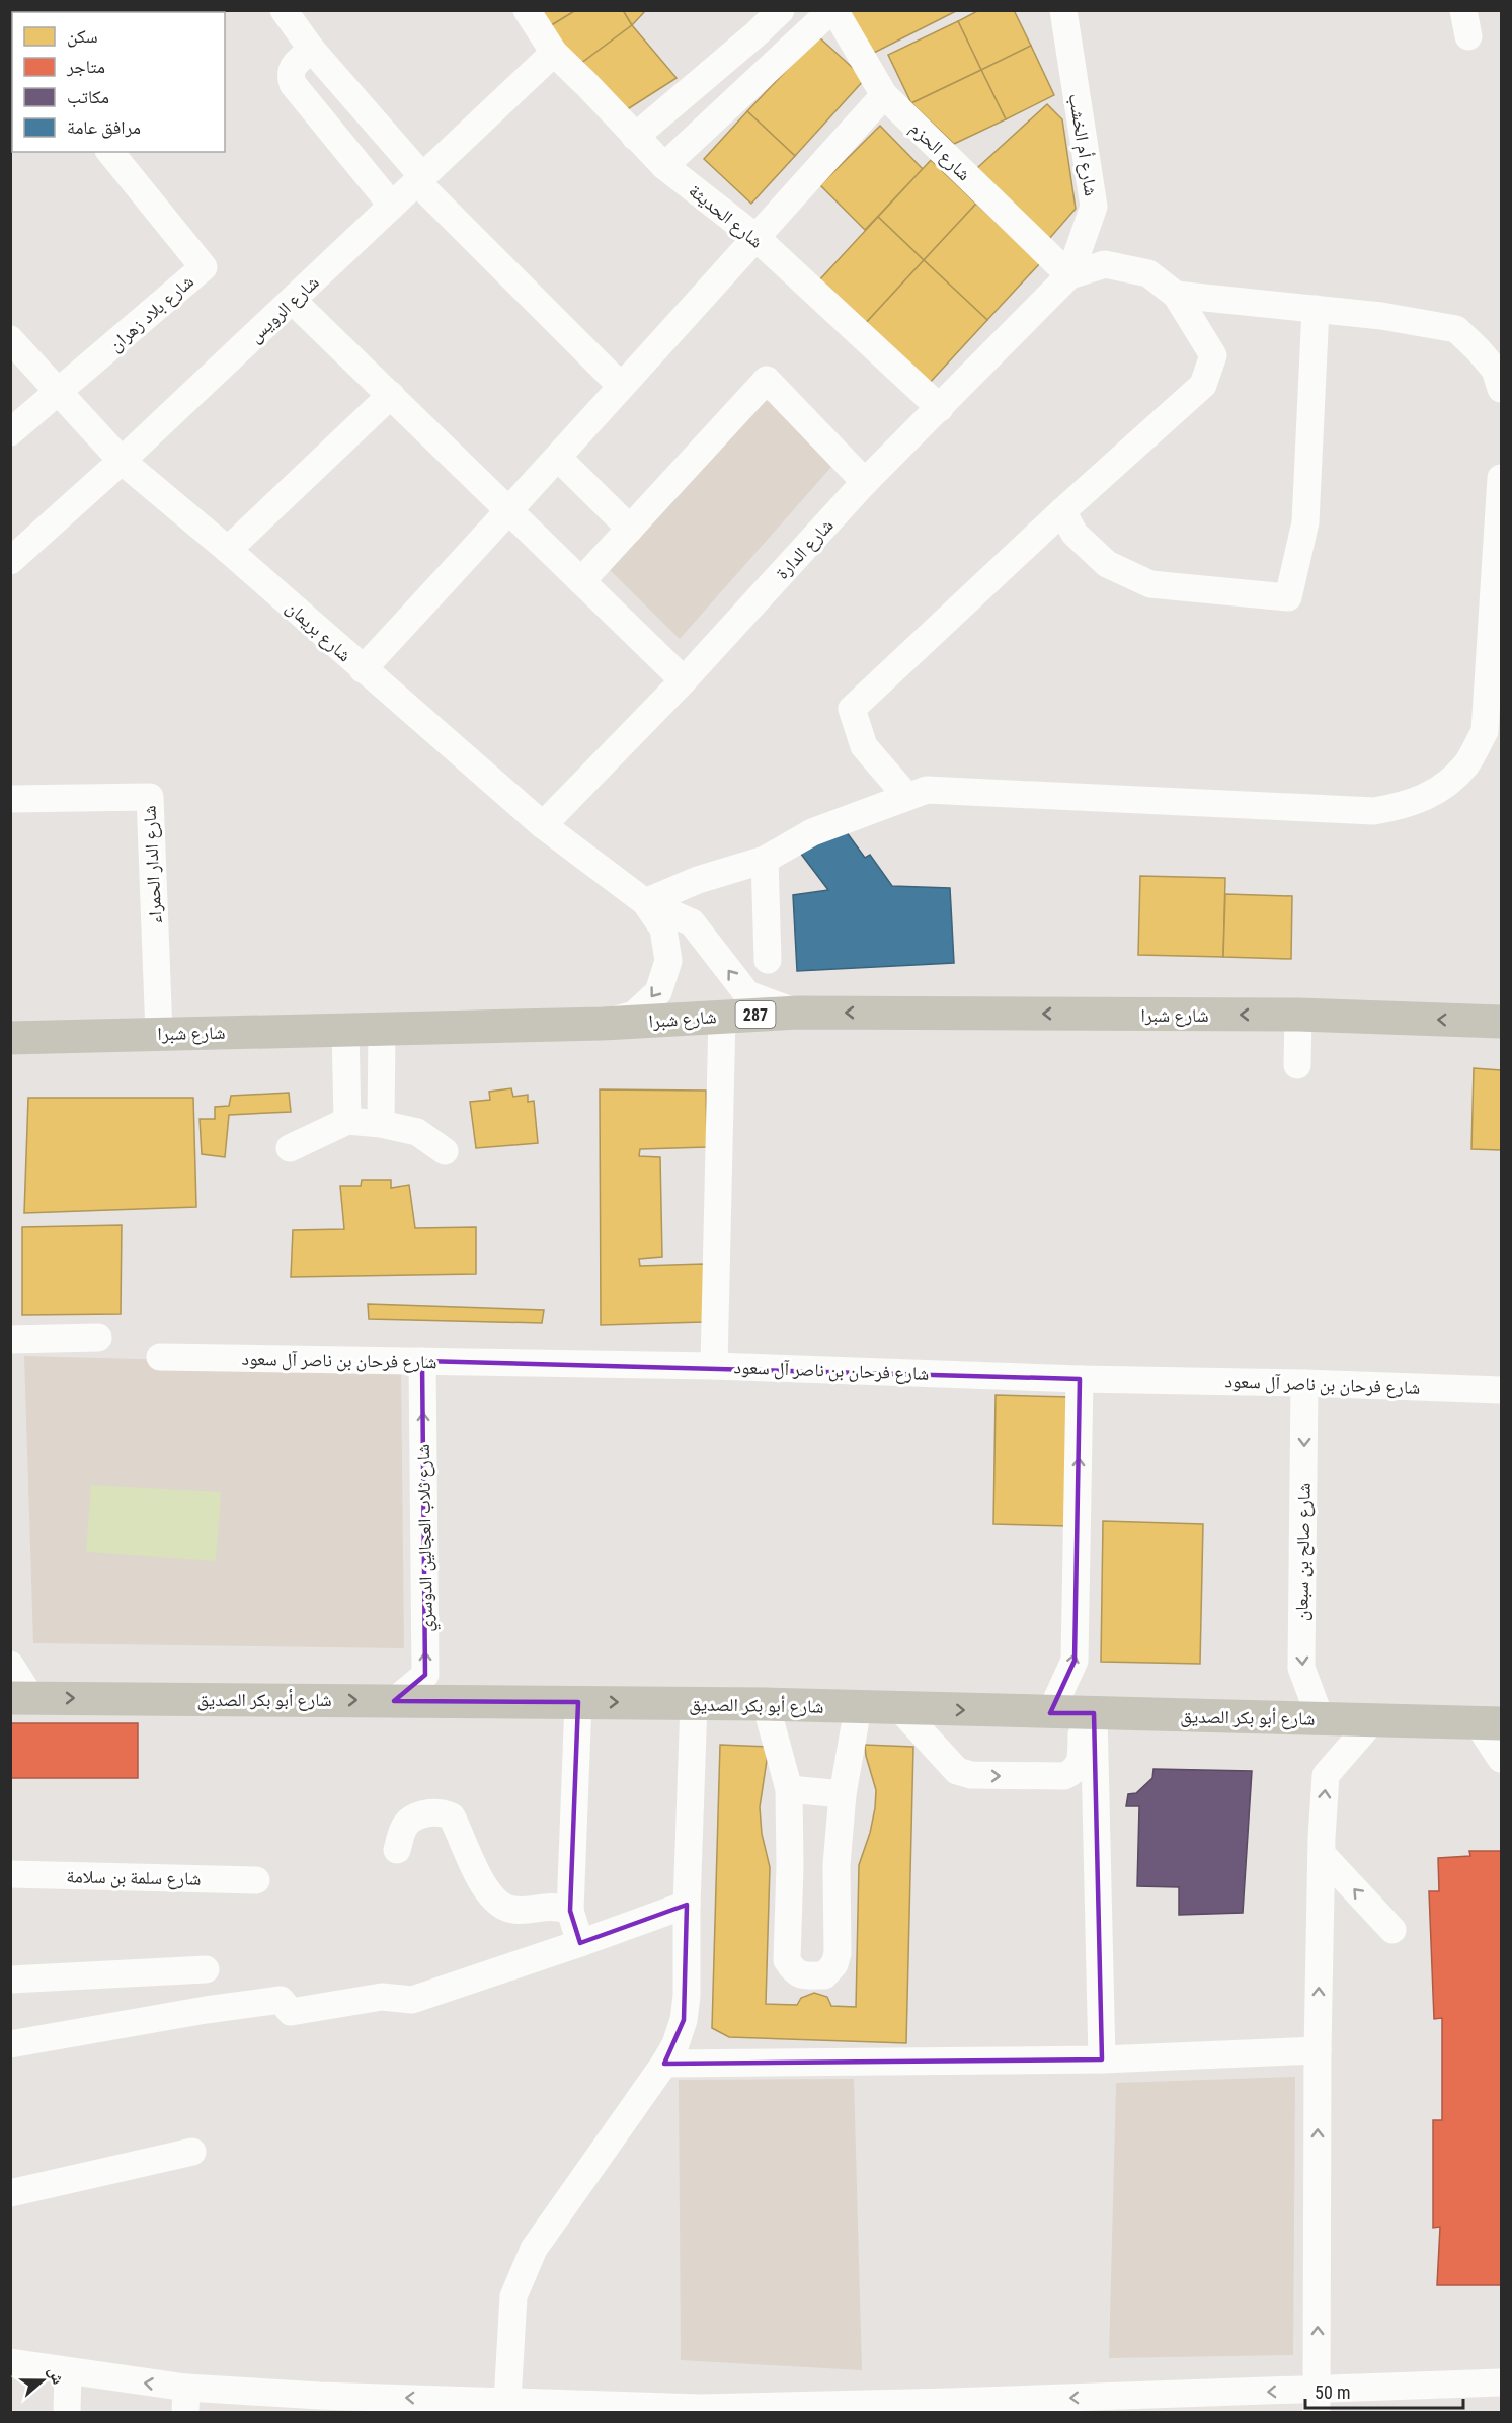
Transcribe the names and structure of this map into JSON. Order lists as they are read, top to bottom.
{
  "streets": {
    "main road": ["287", "شارع شبرا", "شارع أبو بكر الصديق"],
    "street": [
      "شارع أم الخشب",
      "شارع الحزم",
      "شارع الحديثة",
      "شارع الرويس",
      "شارع بلاد زهران",
      "شارع الدارة",
      "شارع بريمان",
      "شارع الدار الحمراء",
      "شارع فرحان بن ناصر آل سعود",
      "شارع ثلاب العجالين الدوسري",
      "شارع صالح بن سبعان",
      "شارع سلمة بن سلامة"
    ]
  },
  "crossings": [
    ["شارع أم الخشب", "شارع الحزم"],
    ["شارع أم الخشب", "شارع الدارة"],
    ["شارع الحزم", "شارع الدارة"],
    ["شارع الحديثة", "شارع الرويس"],
    ["شارع الحديثة", "شارع الدارة"],
    ["شارع الرويس", "شارع بريمان"],
    ["شارع بلاد زهران", "شارع بريمان"],
    ["شارع الدارة", "شارع بريمان"],
    ["شارع الدار الحمراء", "شارع شبرا"],
    ["شارع فرحان بن ناصر آل سعود", "شارع ثلاب العجالين الدوسري"],
    ["شارع فرحان بن ناصر آل سعود", "شارع صالح بن سبعان"],
    ["شارع ثلاب العجالين الدوسري", "شارع أبو بكر الصديق"],
    ["شارع صالح بن سبعان", "شارع أبو بكر الصديق"]
  ],
  "one_way": ["شارع شبرا", "شارع أبو بكر الصديق"],
  "legend": [
    "سكن",
    "متاجر",
    "مكاتب",
    "مرافق عامة"
  ],
  "scale_bar": "50 m",
  "north": "right"
}
